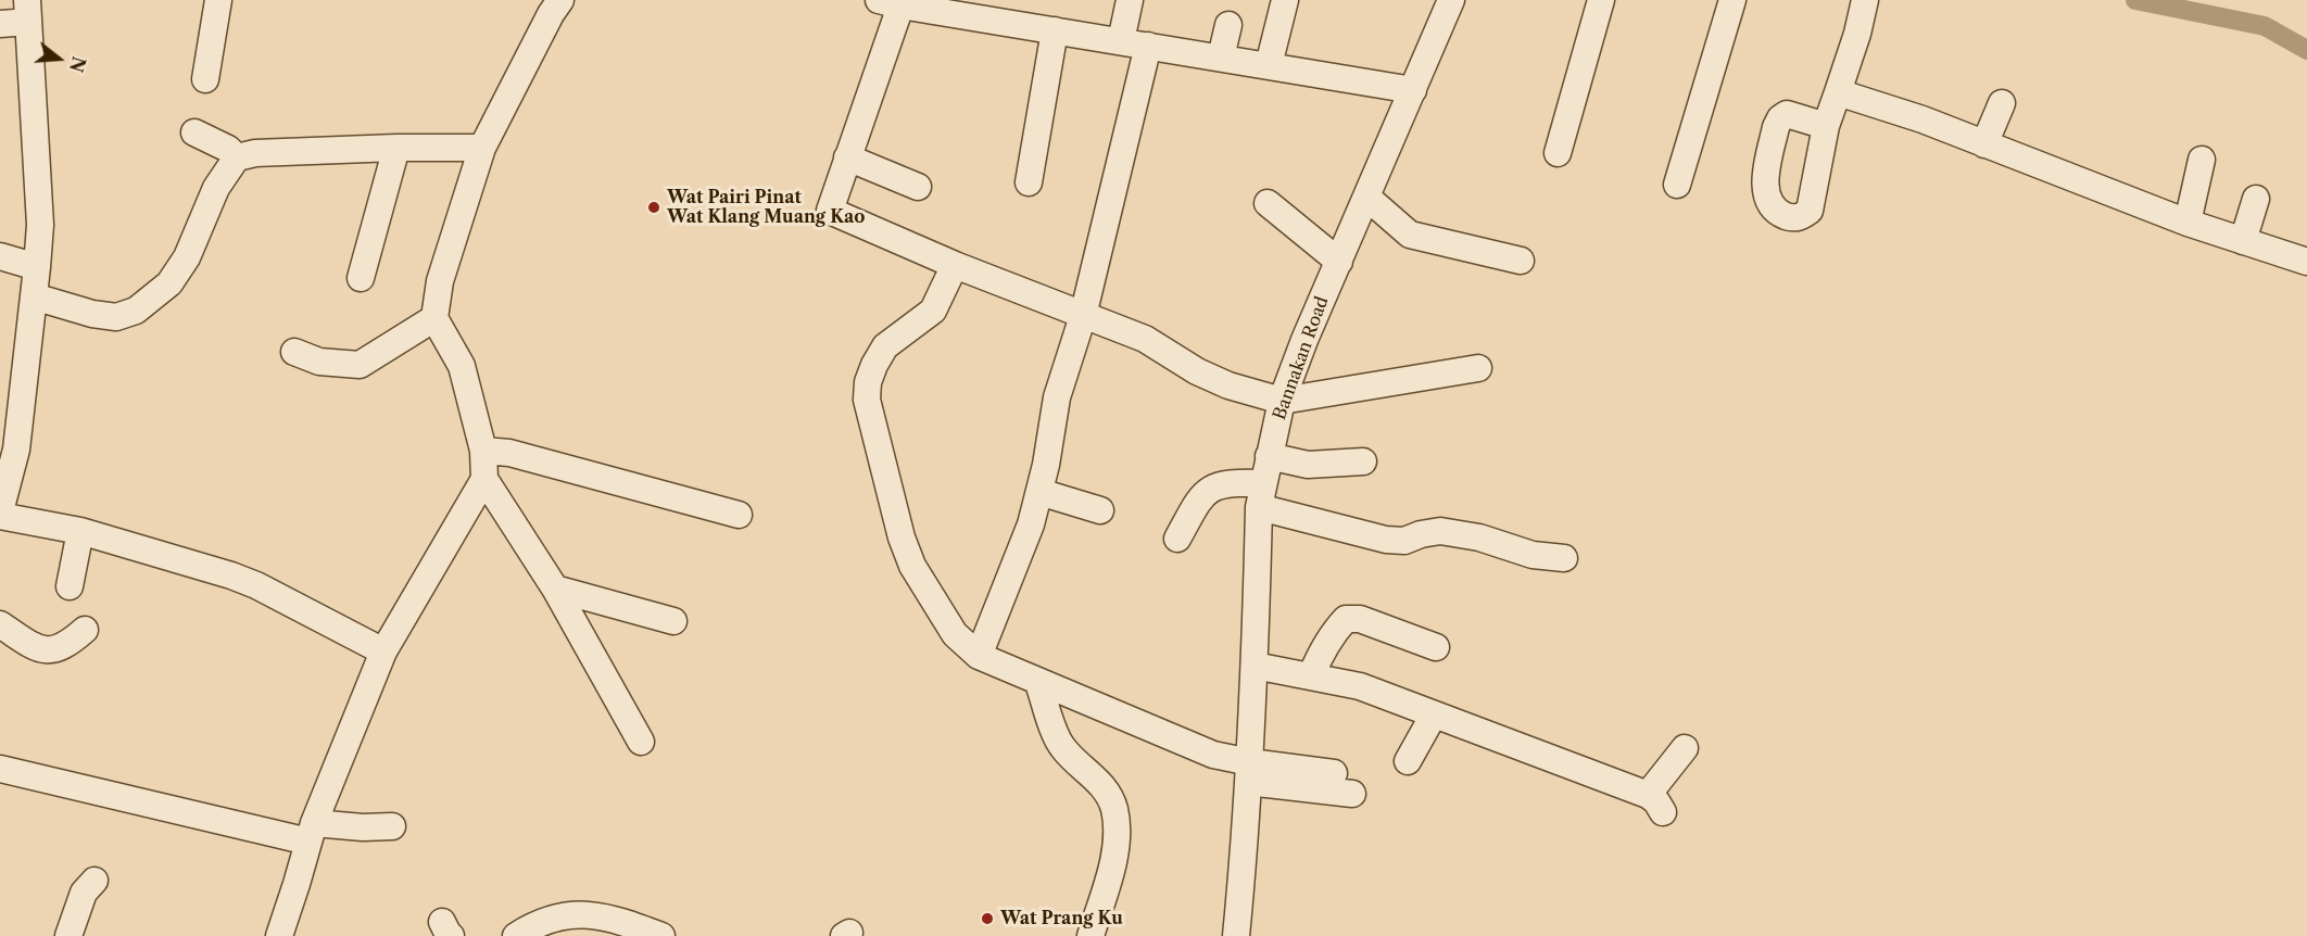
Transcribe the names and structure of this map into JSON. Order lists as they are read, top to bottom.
{
  "streets": {
    "street": ["Bannakan Road"]
  },
  "places": ["Wat Pairi Pinat Wat Klang Muang Kao", "Wat Prang Ku"],
  "north": "right"
}
